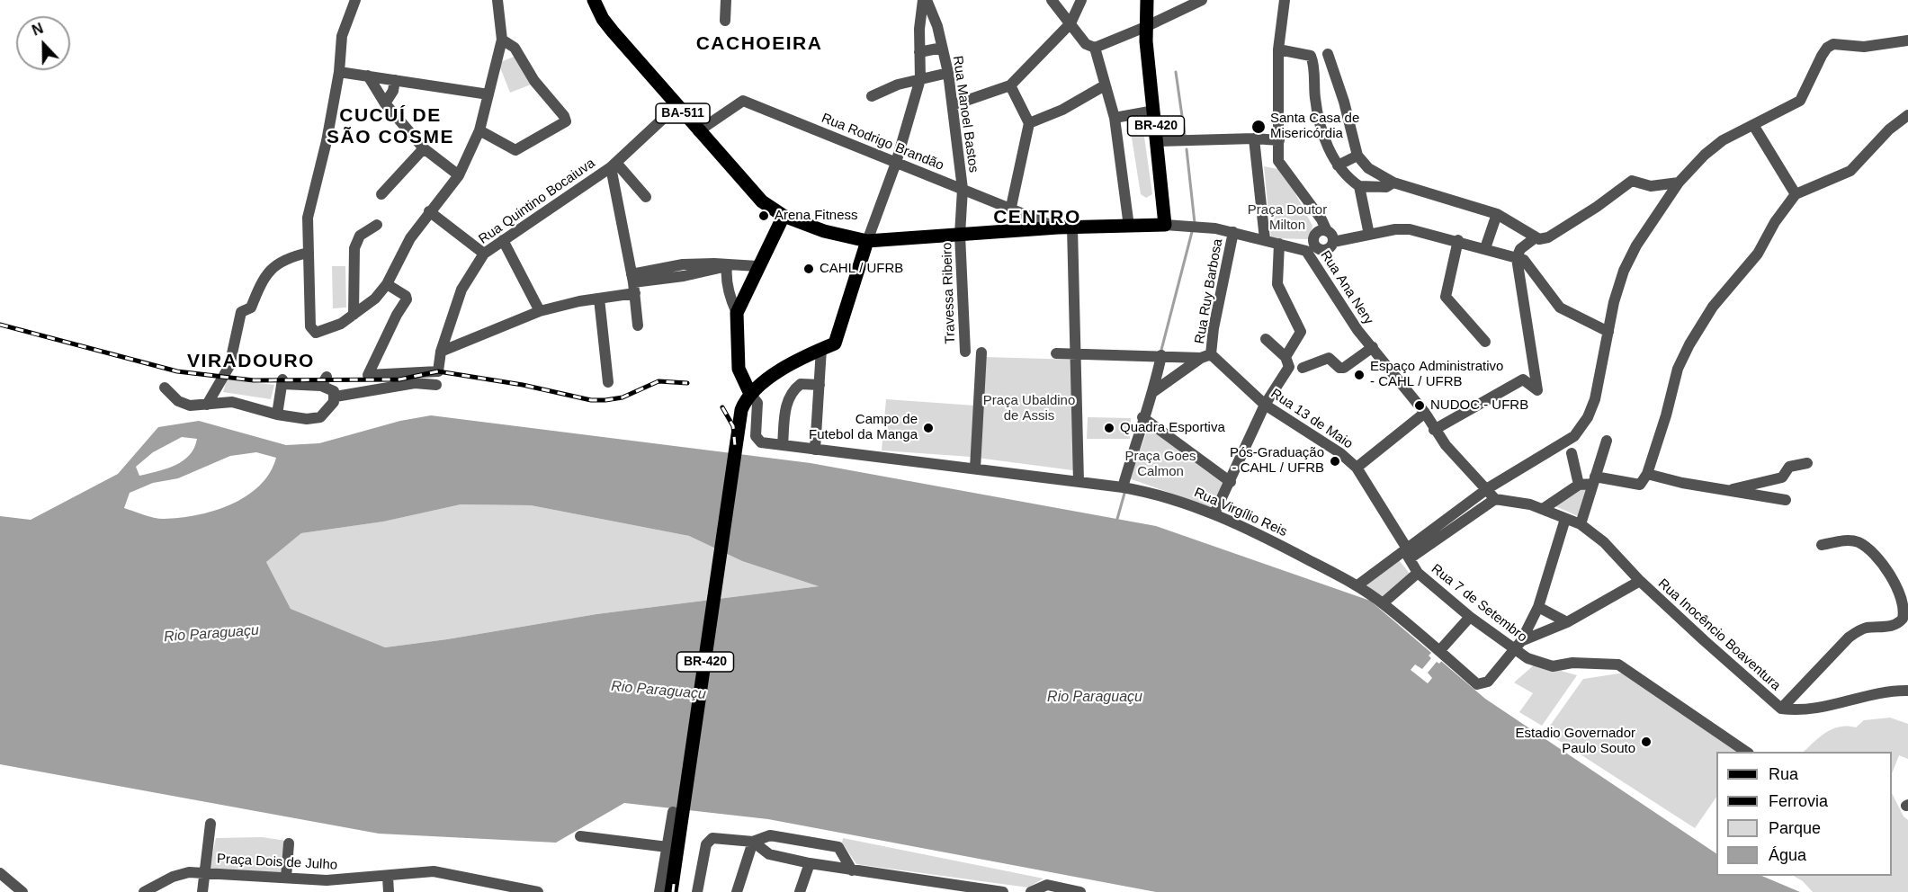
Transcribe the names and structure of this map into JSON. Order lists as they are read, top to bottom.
{
  "streets": {
    "main road": ["BA-511", "BR-420"],
    "street": [
      "Rua Manoel Bastos",
      "Rua Rodrigo Brandão",
      "Rua Quintino Bocaiuva",
      "Rua Ana Nery",
      "Rua Ruy Barbosa",
      "Travessa Ribeiro",
      "Rua 13 de Maio",
      "Rua Virgílio Reis",
      "Rua 7 de Setembro",
      "Rua Inocêncio Boaventura",
      "Praça Dois de Julho"
    ]
  },
  "crossings": [
    ["BA-511", "Rua Rodrigo Brandão"],
    ["BA-511", "Rua Quintino Bocaiuva"],
    ["Rua Manoel Bastos", "Rua Rodrigo Brandão"],
    ["Rua Manoel Bastos", "Travessa Ribeiro"],
    ["BR-420", "Rua Virgílio Reis"],
    ["Rua Ruy Barbosa", "Rua 13 de Maio"],
    ["Rua 13 de Maio", "Rua 7 de Setembro"],
    ["Rua Virgílio Reis", "Rua 7 de Setembro"]
  ],
  "districts": [
    "CACHOEIRA",
    "CUCUÍ DE SÃO COSME",
    "CENTRO",
    "VIRADOURO"
  ],
  "water": ["Rio Paraguaçu"],
  "parks": ["Praça Doutor Milton", "Praça Ubaldino de Assis", "Praça Goes Calmon"],
  "places": [
    "Santa Casa de Misericórdia",
    "Arena Fitness",
    "CAHL / UFRB",
    "Espaço Administrativo - CAHL / UFRB",
    "NUDOC - UFRB",
    "Campo de Futebol da Manga",
    "Quadra Esportiva",
    "Pós-Graduação - CAHL / UFRB",
    "Estadio Governador Paulo Souto"
  ],
  "legend": [
    "Rua",
    "Ferrovia",
    "Parque",
    "Água"
  ],
  "north": "top"
}
